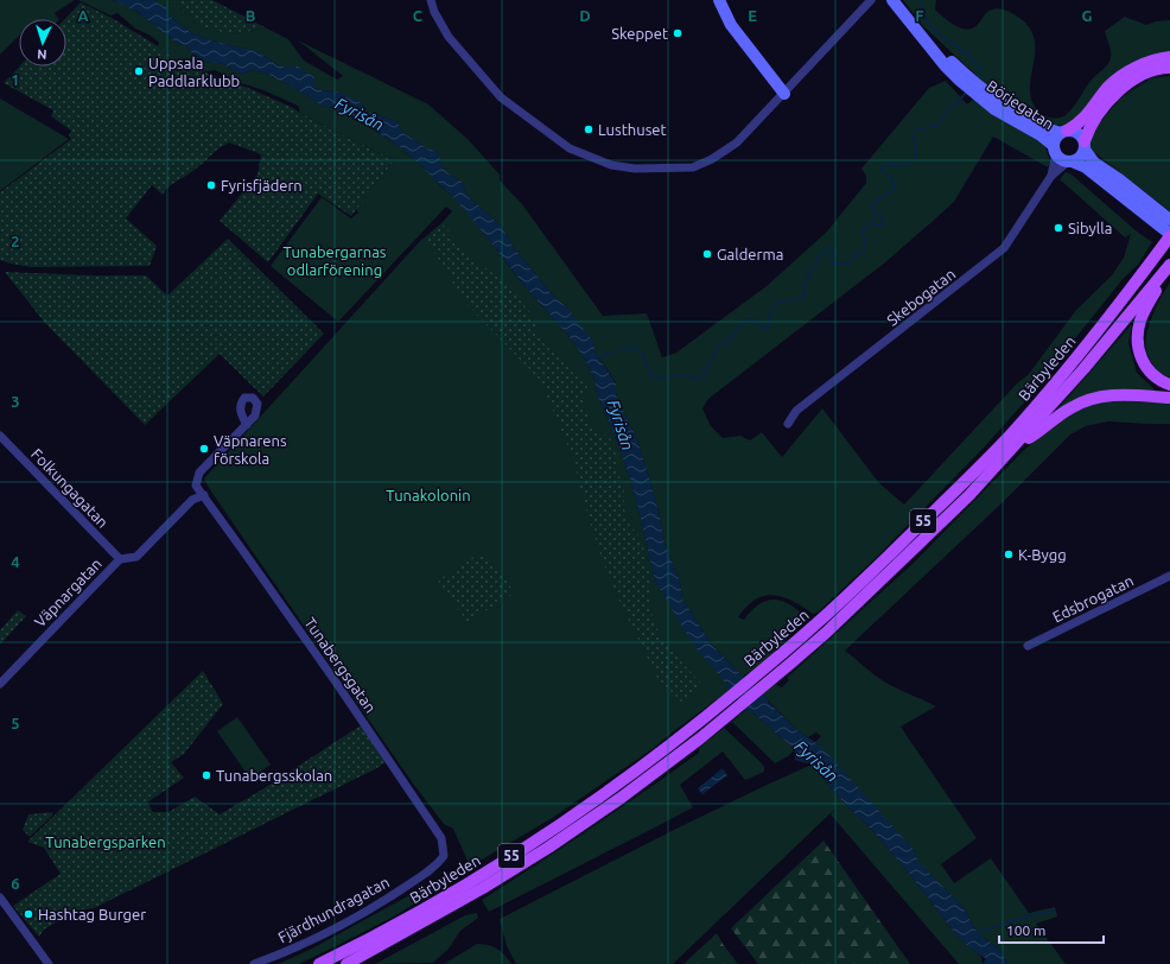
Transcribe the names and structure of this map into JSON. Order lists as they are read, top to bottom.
{
  "streets": {
    "main road": ["Bärbyleden", "55"],
    "street": [
      "Börjegatan",
      "Skebogatan",
      "Folkungagatan",
      "Väpnargatan",
      "Edsbrogatan",
      "Tunabergsgatan",
      "Fjärdhundragatan"
    ]
  },
  "crossings": [
    ["Börjegatan", "Skebogatan"],
    ["Folkungagatan", "Väpnargatan"],
    ["Väpnargatan", "Tunabergsgatan"],
    ["Tunabergsgatan", "Fjärdhundragatan"]
  ],
  "water": ["Fyrisån"],
  "parks": ["Tunabergarnas odlarförening", "Tunakolonin", "Tunabergsparken"],
  "places": [
    "Skeppet",
    "Uppsala Paddlarklubb",
    "Lusthuset",
    "Fyrisfjädern",
    "Sibylla",
    "Galderma",
    "Väpnarens förskola",
    "K-Bygg",
    "Tunabergsskolan",
    "Hashtag Burger"
  ],
  "scale_bar": "100 m",
  "north": "bottom",
  "grid": {
    "columns": [
      "A",
      "B",
      "C",
      "D",
      "E",
      "F",
      "G"
    ],
    "rows": [
      "1",
      "2",
      "3",
      "4",
      "5",
      "6"
    ]
  }
}
